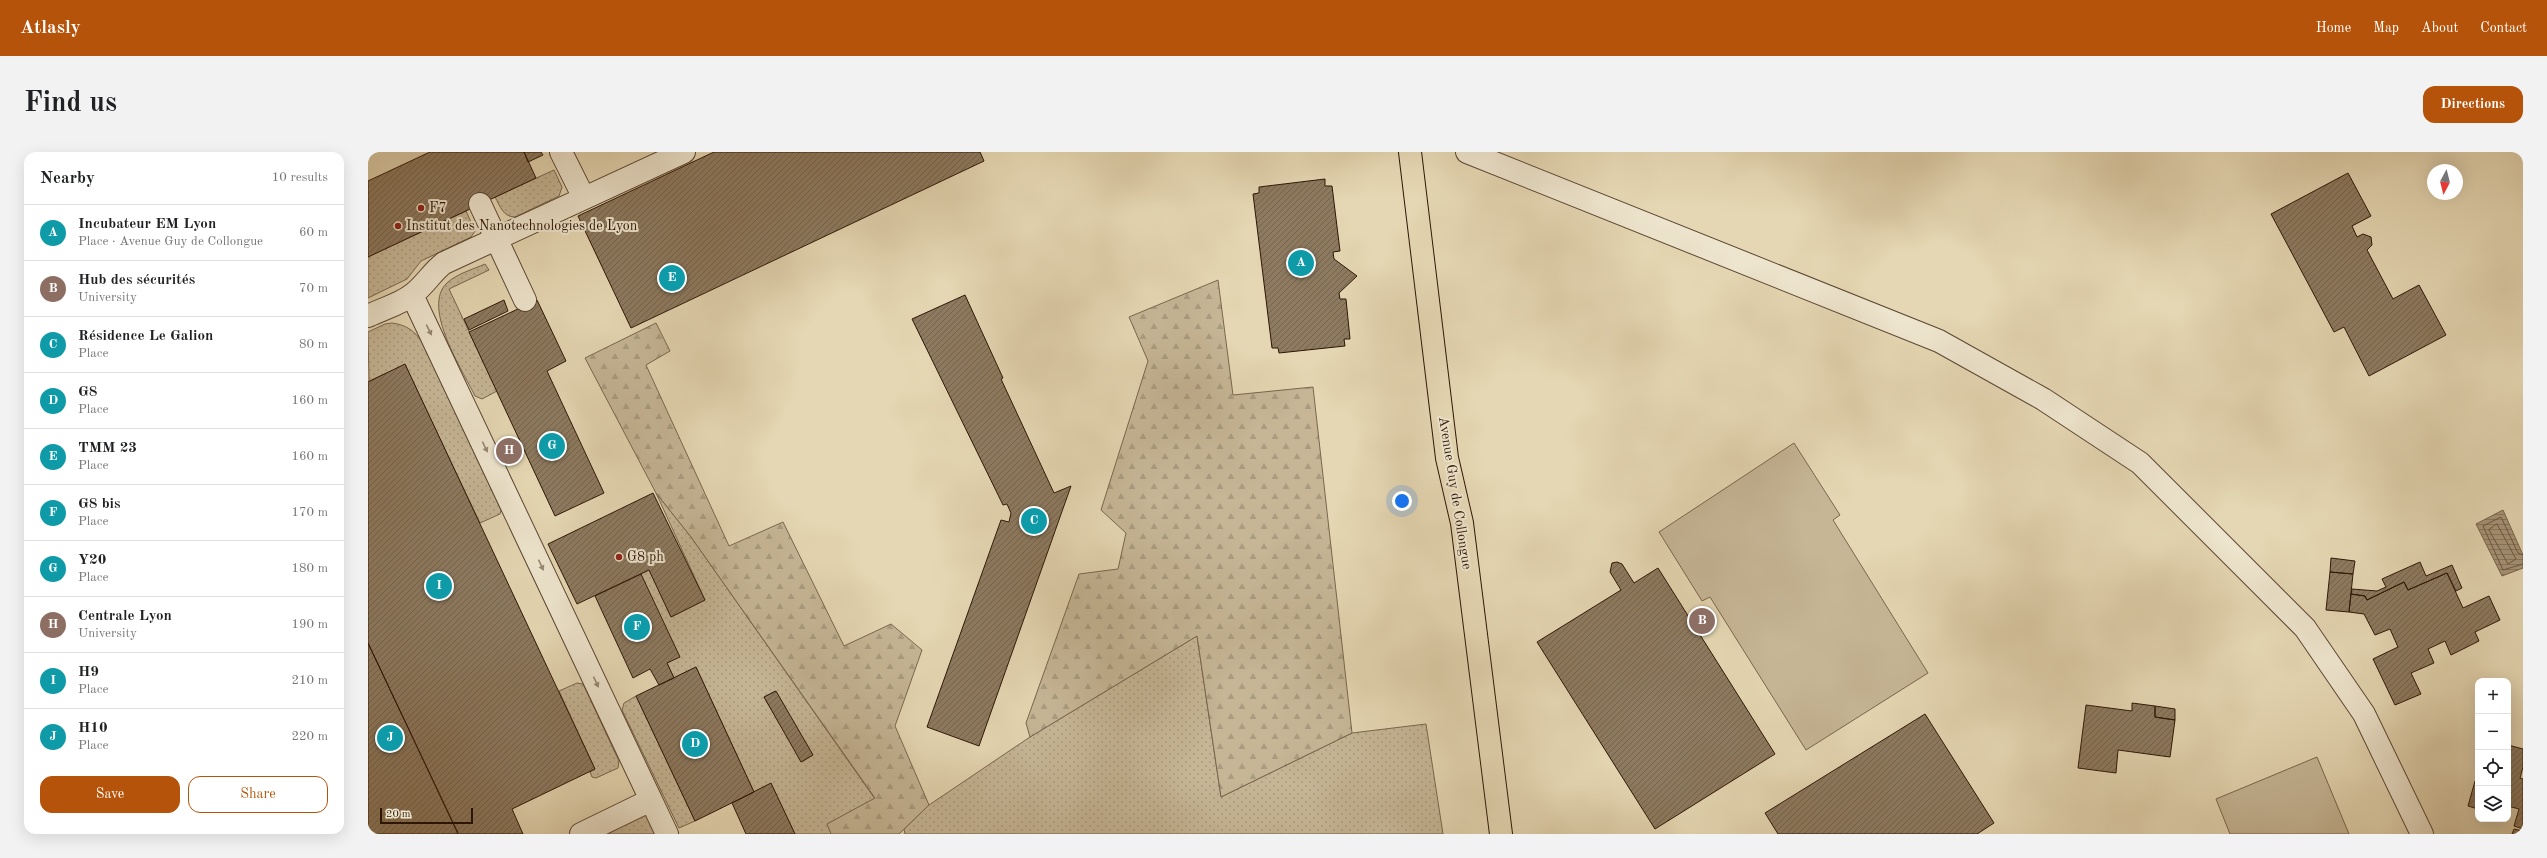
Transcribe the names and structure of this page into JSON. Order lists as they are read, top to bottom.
{
  "streets": {
    "main road": ["Avenue Guy de Collongue"]
  },
  "places": ["F7", "Institut des Nanotechnologies de Lyon", "G8 ph"],
  "scale_bar": "20 m",
  "north": "bottom",
  "page": {
    "header": "Atlasly",
    "nav": [
      "Home",
      "Map",
      "About",
      "Contact"
    ],
    "buttons": [
      "Directions",
      ["Save", "Share"]
    ],
    "title": "Find us",
    "heading": ["Nearby", "10 results"],
    "list": [
      {
        "mark": "A",
        "name": "Incubateur EM Lyon",
        "note": "Place · Avenue Guy de Collongue",
        "value": "60 m"
      },
      {
        "mark": "B",
        "name": "Hub des sécurités",
        "note": "University",
        "value": "70 m"
      },
      {
        "mark": "C",
        "name": "Résidence Le Galion",
        "note": "Place",
        "value": "80 m"
      },
      {
        "mark": "D",
        "name": "G8",
        "note": "Place",
        "value": "160 m"
      },
      {
        "mark": "E",
        "name": "TMM 23",
        "note": "Place",
        "value": "160 m"
      },
      {
        "mark": "F",
        "name": "G8 bis",
        "note": "Place",
        "value": "170 m"
      },
      {
        "mark": "G",
        "name": "Y20",
        "note": "Place",
        "value": "180 m"
      },
      {
        "mark": "H",
        "name": "Centrale Lyon",
        "note": "University",
        "value": "190 m"
      },
      {
        "mark": "I",
        "name": "H9",
        "note": "Place",
        "value": "210 m"
      },
      {
        "mark": "J",
        "name": "H10",
        "note": "Place",
        "value": "220 m"
      }
    ],
    "pins": [
      "A",
      "E",
      "G",
      "H",
      "C",
      "I",
      "B",
      "F",
      "J",
      "D"
    ],
    "map_buttons": ["+", "−"],
    "scale": "20 m"
  }
}
